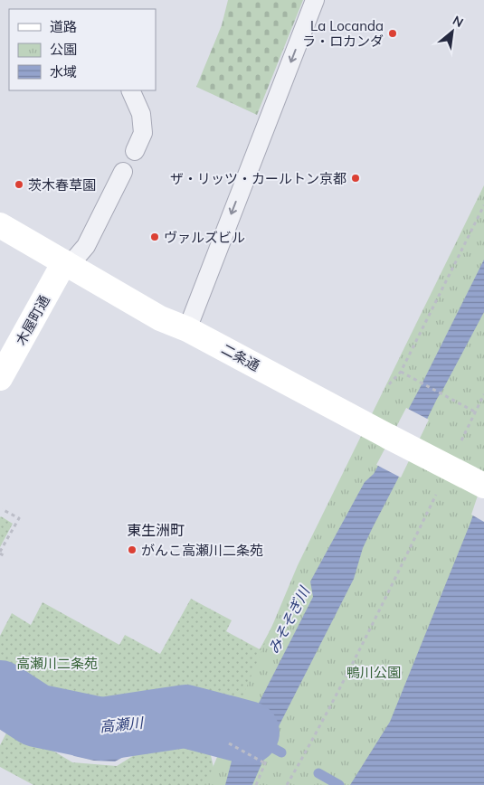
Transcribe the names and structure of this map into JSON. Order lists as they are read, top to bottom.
{
  "streets": {
    "street": ["木屋町通", "二条通"]
  },
  "crossings": [
    ["木屋町通", "二条通"]
  ],
  "districts": ["東生洲町"],
  "water": ["みそそぎ川", "高瀬川"],
  "parks": ["高瀬川二条苑", "鴨川公園"],
  "places": [
    "La Locanda ラ・ロカンダ",
    "ザ・リッツ・カールトン京都",
    "茨木春草園",
    "ヴァルズビル",
    "がんこ高瀬川二条苑"
  ],
  "legend": ["道路", "公園", "水域"],
  "north": "top right"
}
